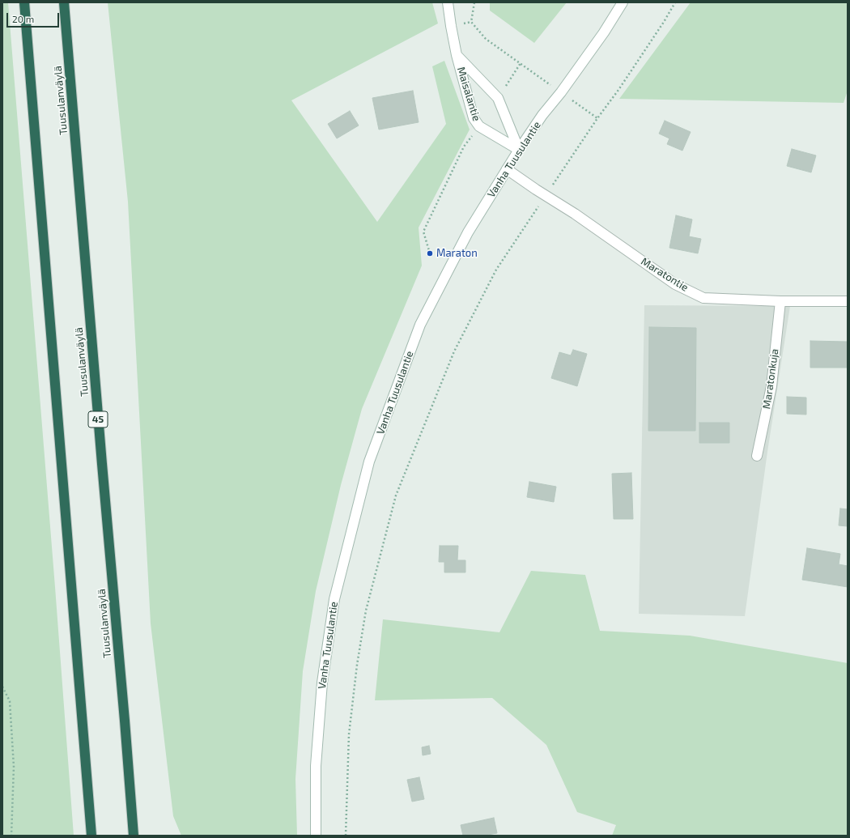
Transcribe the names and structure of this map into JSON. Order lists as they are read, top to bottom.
{
  "streets": {
    "highway": ["Tuusulanväylä", "45"],
    "main road": [
      "Maisalantie",
      "Vanha Tuusulantie",
      "Maratontie",
      "Maratonkuja"
    ]
  },
  "crossings": [
    ["Maisalantie", "Vanha Tuusulantie"],
    ["Vanha Tuusulantie", "Maratontie"],
    ["Maratontie", "Maratonkuja"]
  ],
  "places": ["Maraton"],
  "scale_bar": "20 m"
}
